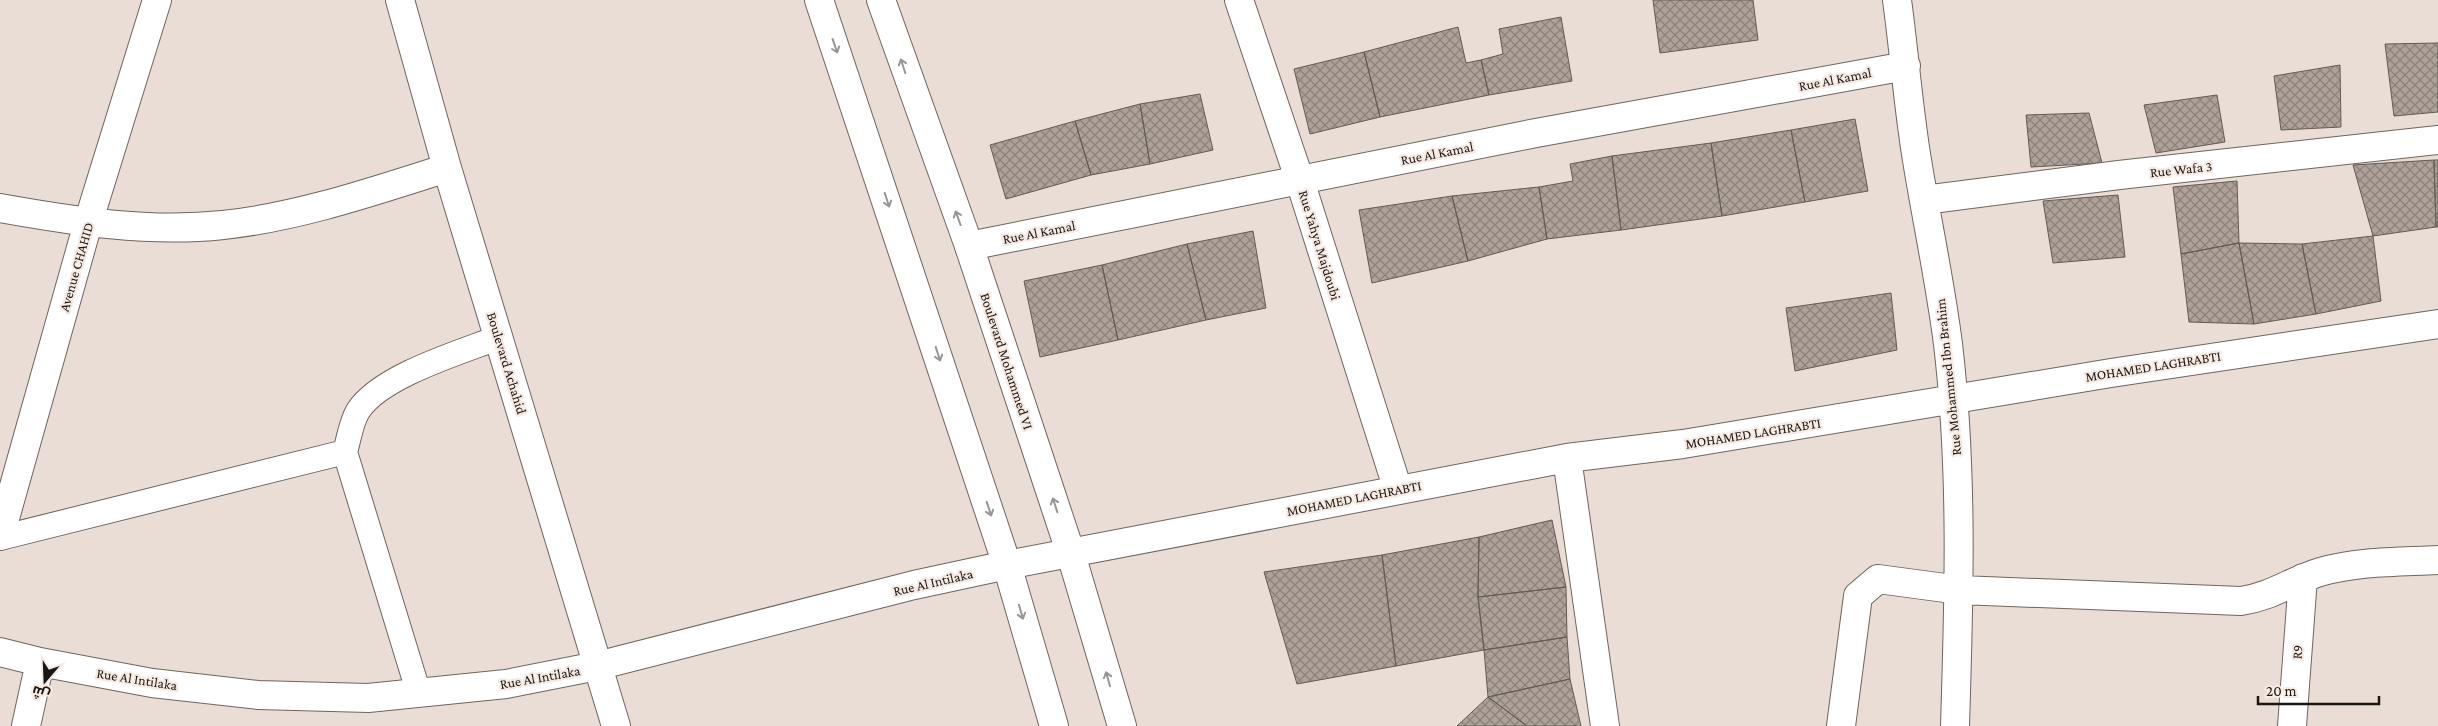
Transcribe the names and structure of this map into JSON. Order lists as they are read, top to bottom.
{
  "streets": {
    "street": [
      "Rue Al Kamal",
      "Rue Wafa 3",
      "Rue Yahya Majdoubi",
      "Avenue CHAHID",
      "Boulevard Mohammed VI",
      "Boulevard Achahid",
      "MOHAMED LAGHRABTI",
      "Rue Mohammed Ibn Brahim",
      "Rue Al Intilaka",
      "R9"
    ]
  },
  "crossings": [
    ["Rue Al Kamal", "Rue Yahya Majdoubi"],
    ["Rue Al Kamal", "Boulevard Mohammed VI"],
    ["Rue Al Kamal", "Rue Mohammed Ibn Brahim"],
    ["Rue Wafa 3", "Rue Mohammed Ibn Brahim"],
    ["Rue Yahya Majdoubi", "MOHAMED LAGHRABTI"],
    ["Boulevard Mohammed VI", "MOHAMED LAGHRABTI"],
    ["Boulevard Mohammed VI", "Rue Al Intilaka"],
    ["Boulevard Achahid", "Rue Al Intilaka"],
    ["MOHAMED LAGHRABTI", "Rue Mohammed Ibn Brahim"],
    ["MOHAMED LAGHRABTI", "Rue Al Intilaka"]
  ],
  "scale_bar": "20 m",
  "north": "bottom"
}
